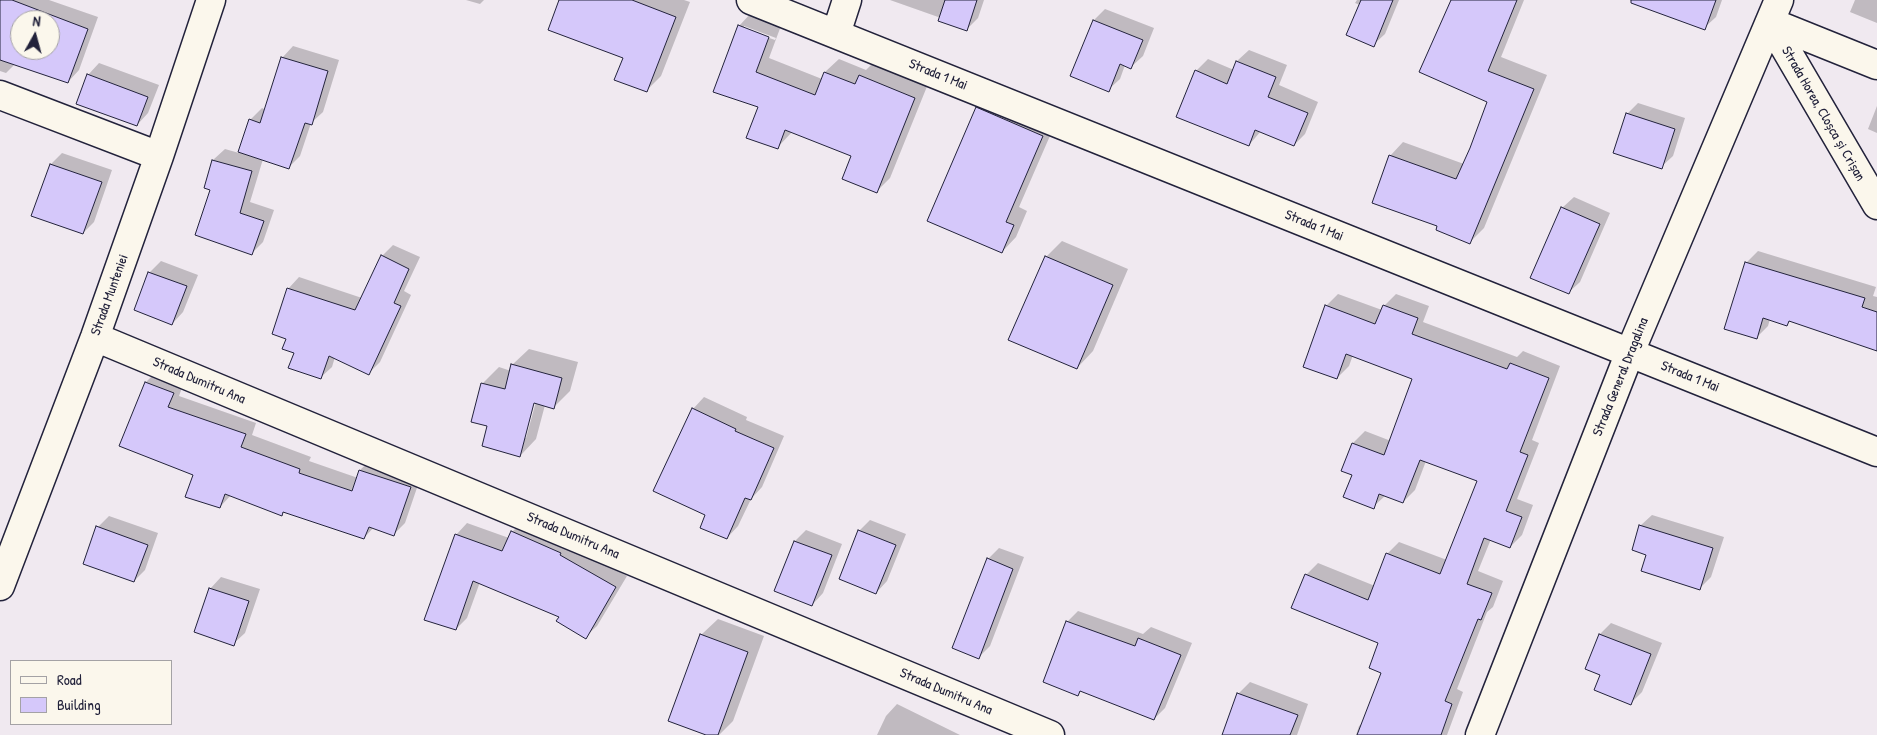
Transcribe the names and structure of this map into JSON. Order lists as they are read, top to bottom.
{
  "streets": {
    "street": [
      "Strada 1 Mai",
      "Strada Horea, Cloșca și Crișan",
      "Strada Munteniei",
      "Strada General Dragalina",
      "Strada Dumitru Ana"
    ]
  },
  "crossings": [
    ["Strada 1 Mai", "Strada General Dragalina"],
    ["Strada Horea, Cloșca și Crișan", "Strada General Dragalina"],
    ["Strada Munteniei", "Strada Dumitru Ana"]
  ],
  "legend": ["Road", "Building"],
  "north": "top"
}
